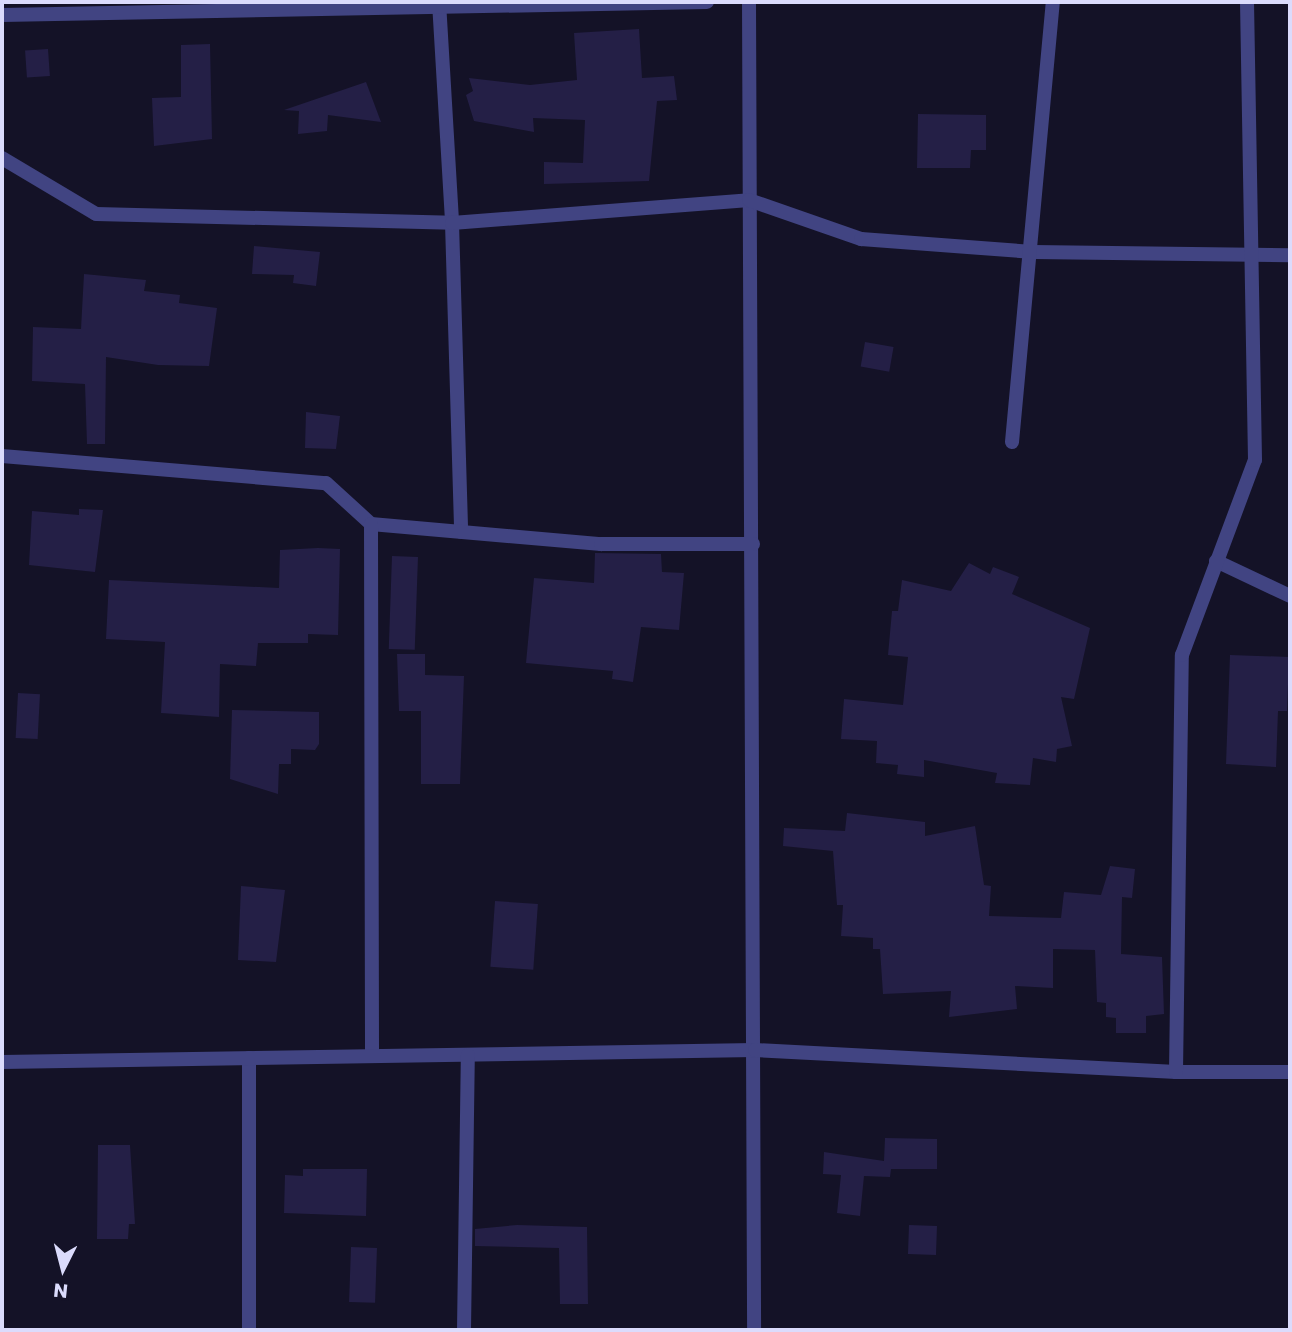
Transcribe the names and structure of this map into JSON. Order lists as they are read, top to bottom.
{
  "north": "bottom"
}
